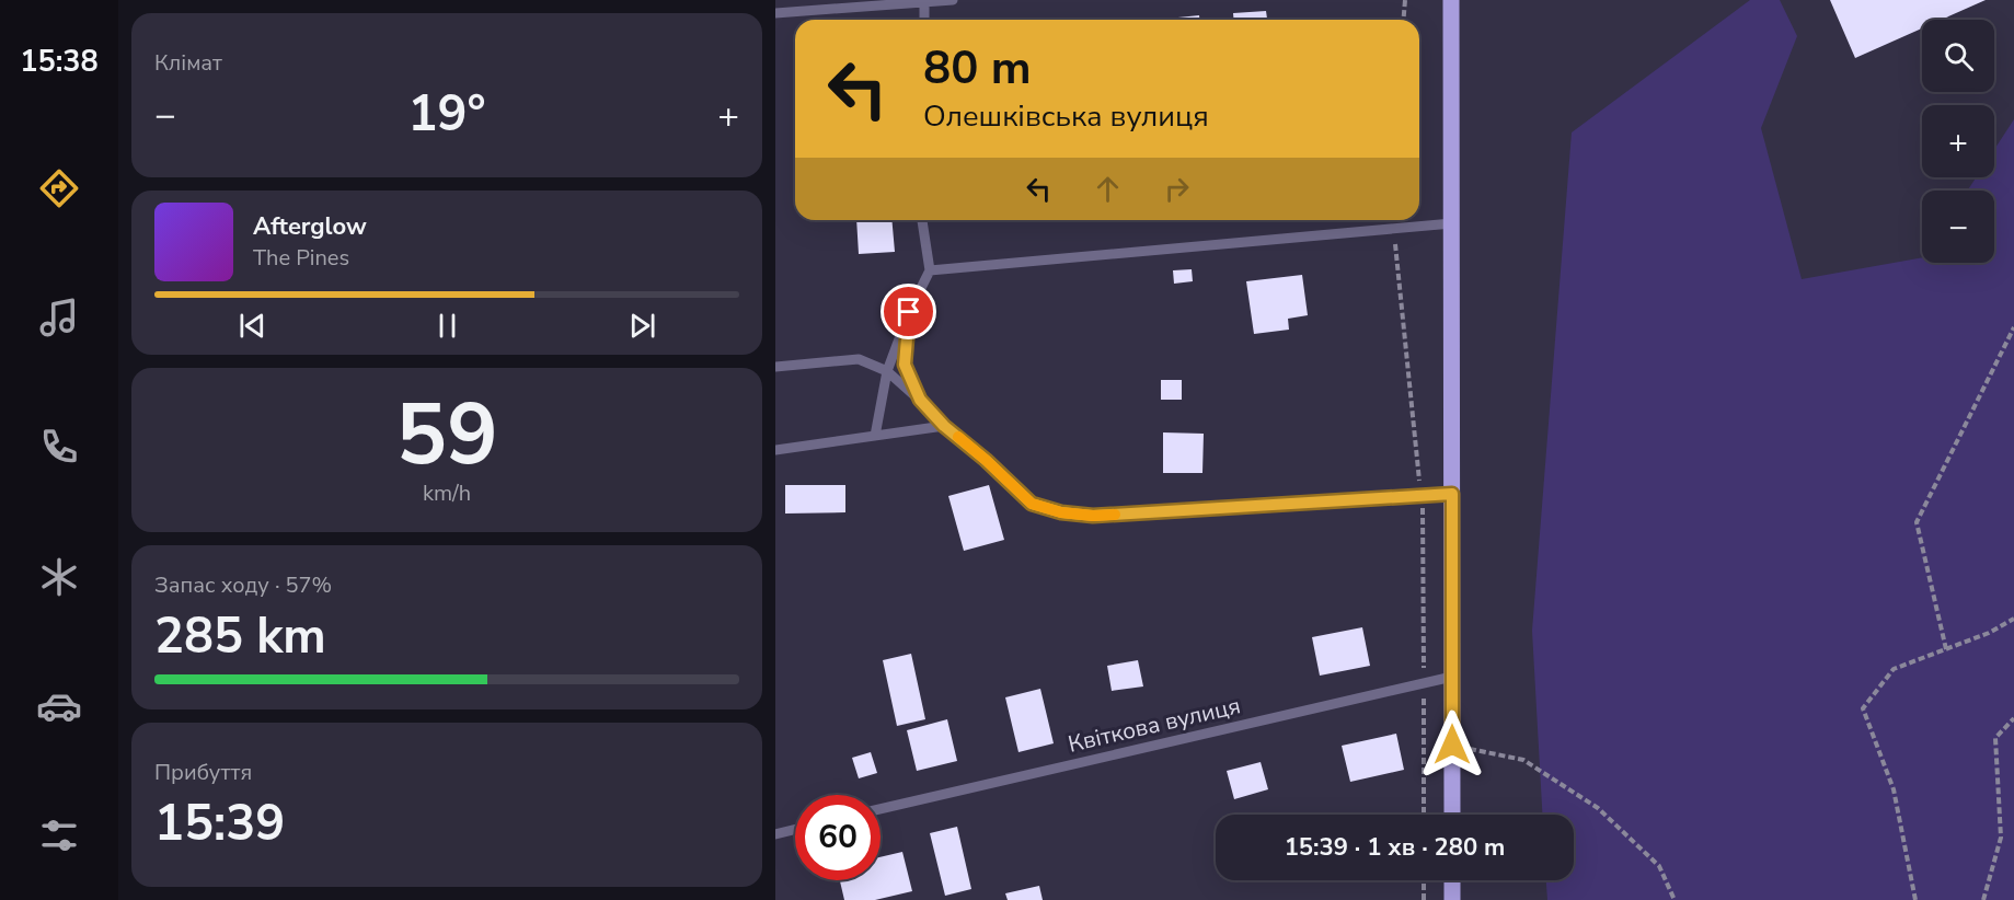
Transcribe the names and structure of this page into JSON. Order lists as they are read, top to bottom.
{
  "streets": {
    "lane": ["Квіткова вулиця"]
  },
  "page": {
    "tabs": "15:38",
    "tile": [
      "Клімат",
      ["59", "km/h"],
      ["Запас ходу · 57%", "285 km"],
      ["Прибуття", "15:39"]
    ],
    "map_buttons": ["+", "−"],
    "turn": ["80 m", "Олешківська вулиця"],
    "heat": ["−", "19°", "+"],
    "song": ["Afterglow", "The Pines"],
    "limit": "60",
    "trip": "15:39 · 1 хв · 280 m"
  }
}
